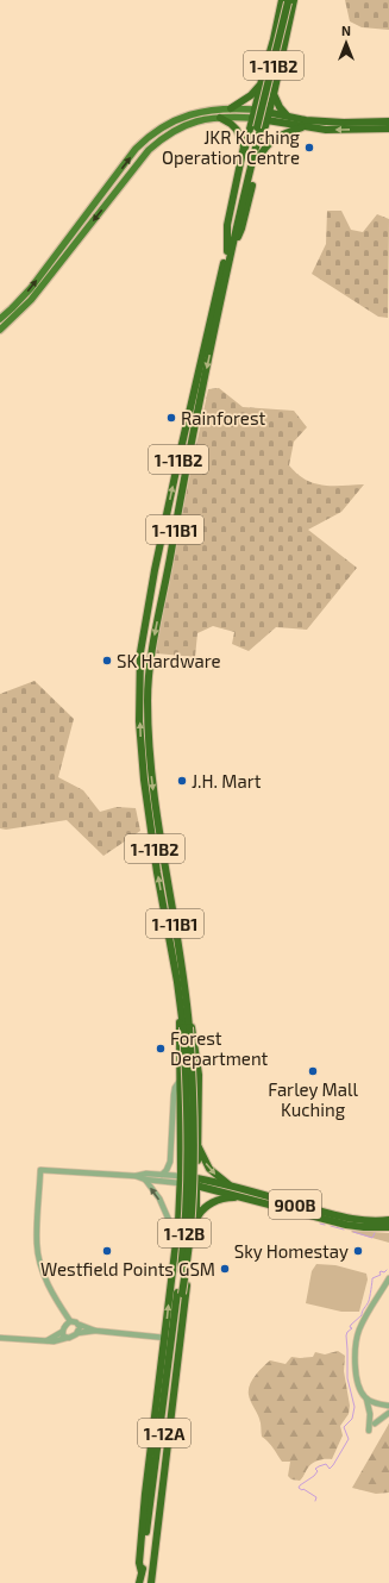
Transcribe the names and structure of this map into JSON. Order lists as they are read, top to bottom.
{
  "streets": {
    "highway": [
      "1-11B2",
      "1-11B1",
      "900B",
      "1-12A"
    ]
  },
  "crossings": [
    ["1-11B2", "1-11B1"],
    ["1-11B2", "900B"],
    ["1-11B2", "1-12A"],
    ["900B", "1-12A"]
  ],
  "places": [
    "JKR Kuching Operation Centre",
    "Rainforest",
    "SK Hardware",
    "J.H. Mart",
    "Forest Department",
    "Farley Mall Kuching",
    "Westfield Points",
    "Sky Homestay",
    "GSM"
  ],
  "north": "top"
}
